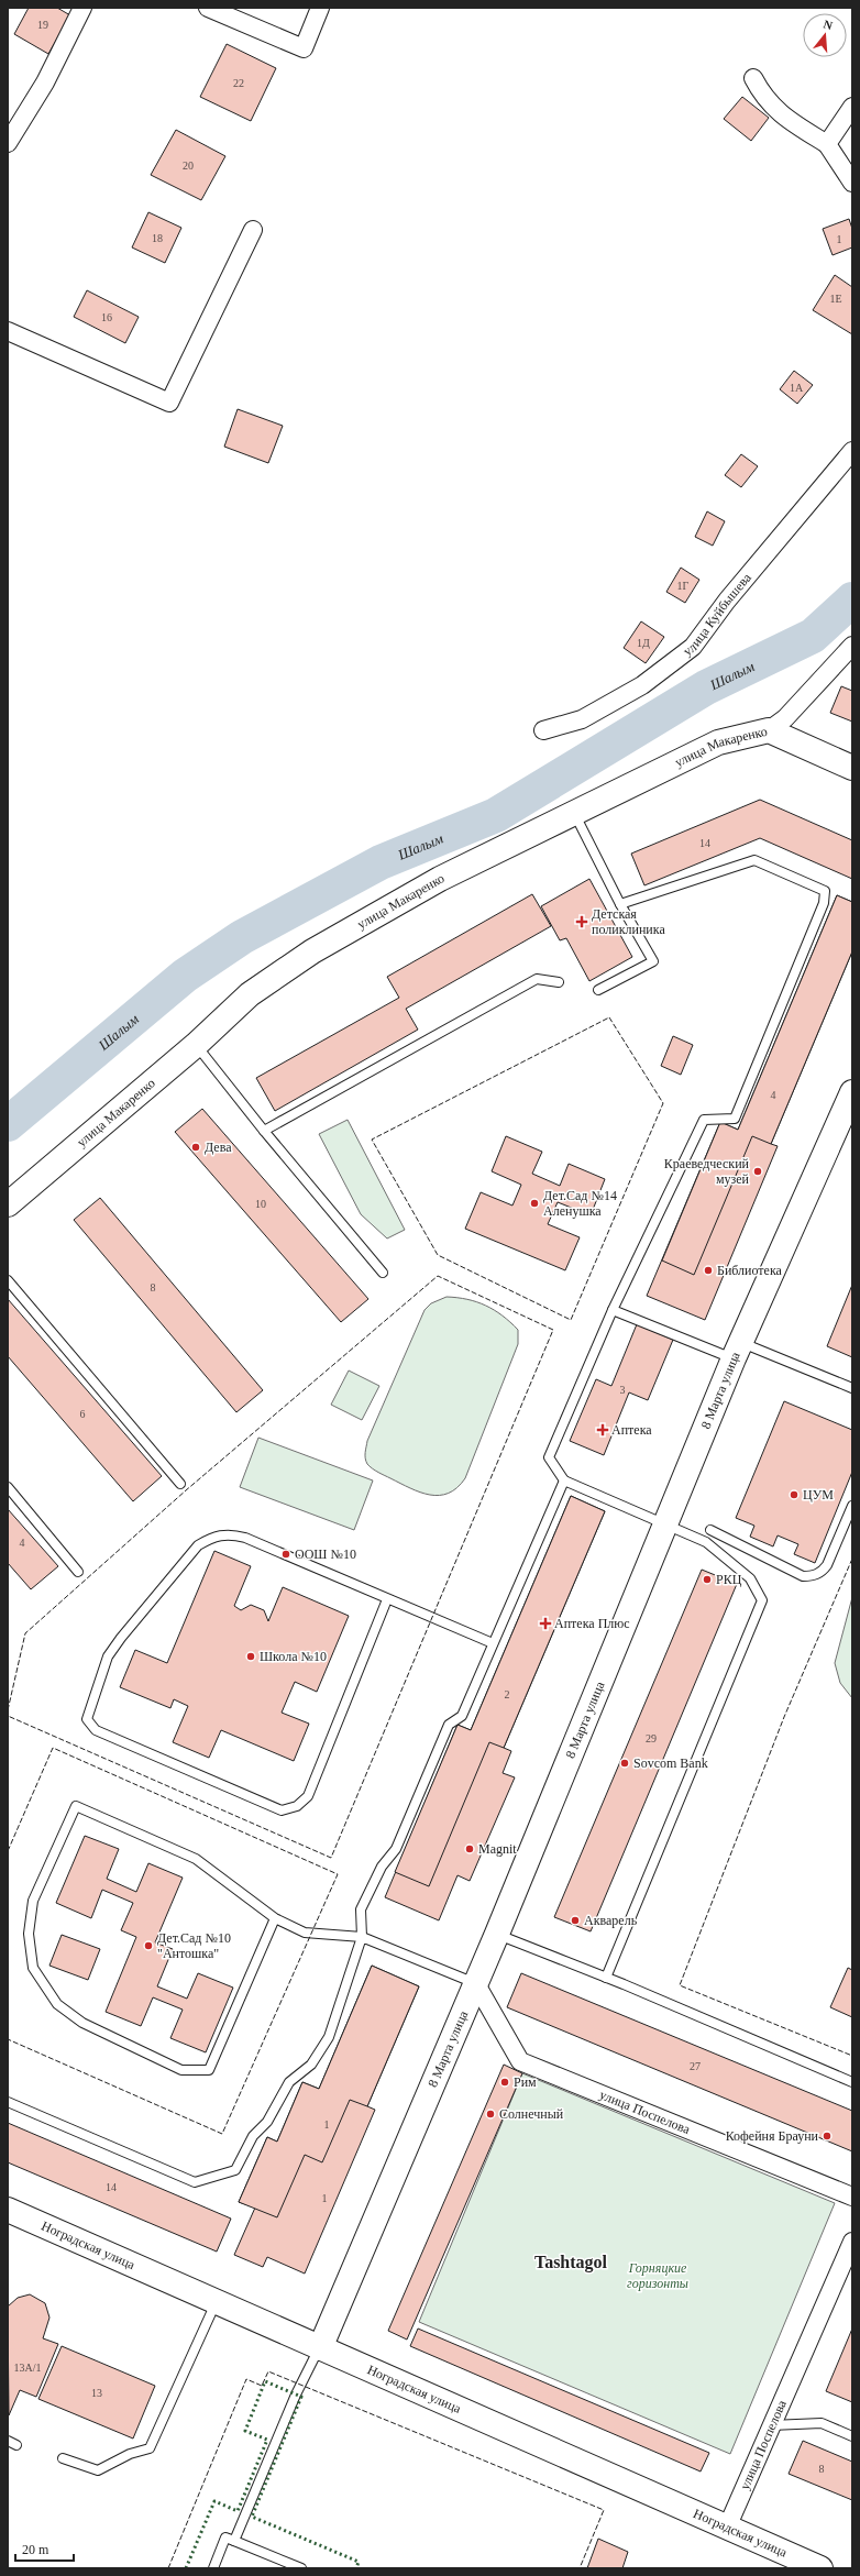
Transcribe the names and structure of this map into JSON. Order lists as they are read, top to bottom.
{
  "streets": {
    "street": [
      "улица Куйбышева",
      "улица Макаренко",
      "8 Марта улица",
      "улица Поспелова",
      "Ноградская улица"
    ]
  },
  "crossings": [
    ["8 Марта улица", "улица Поспелова"],
    ["8 Марта улица", "Ноградская улица"],
    ["улица Поспелова", "Ноградская улица"]
  ],
  "districts": ["Tashtagol"],
  "water": ["Шалым"],
  "parks": ["Горняцкие горизонты"],
  "places": {
    "health": ["Детская поликлиника", "Аптека", "Аптека Плюс"],
    "other": [
      "Дева",
      "Краеведческий музей",
      "Дет.Сад №14 Аленушка",
      "Библиотека",
      "ЦУМ",
      "ООШ №10",
      "РКЦ",
      "Школа №10",
      "Sovcom Bank",
      "Magnit",
      "Акварель",
      "Дет.Сад №10 \"Антошка\"",
      "Рим",
      "Солнечный",
      "Кофейня Брауни"
    ]
  },
  "house_numbers": [
    "19",
    "22",
    "20",
    "18",
    "1",
    "1Е",
    "16",
    "1А",
    "1Г",
    "1Д",
    "14",
    "4",
    "10",
    "8",
    "3",
    "6",
    "4",
    "2",
    "29",
    "27",
    "1",
    "14",
    "1",
    "13А/1",
    "13",
    "8"
  ],
  "scale_bar": "20 m",
  "north": "top"
}
